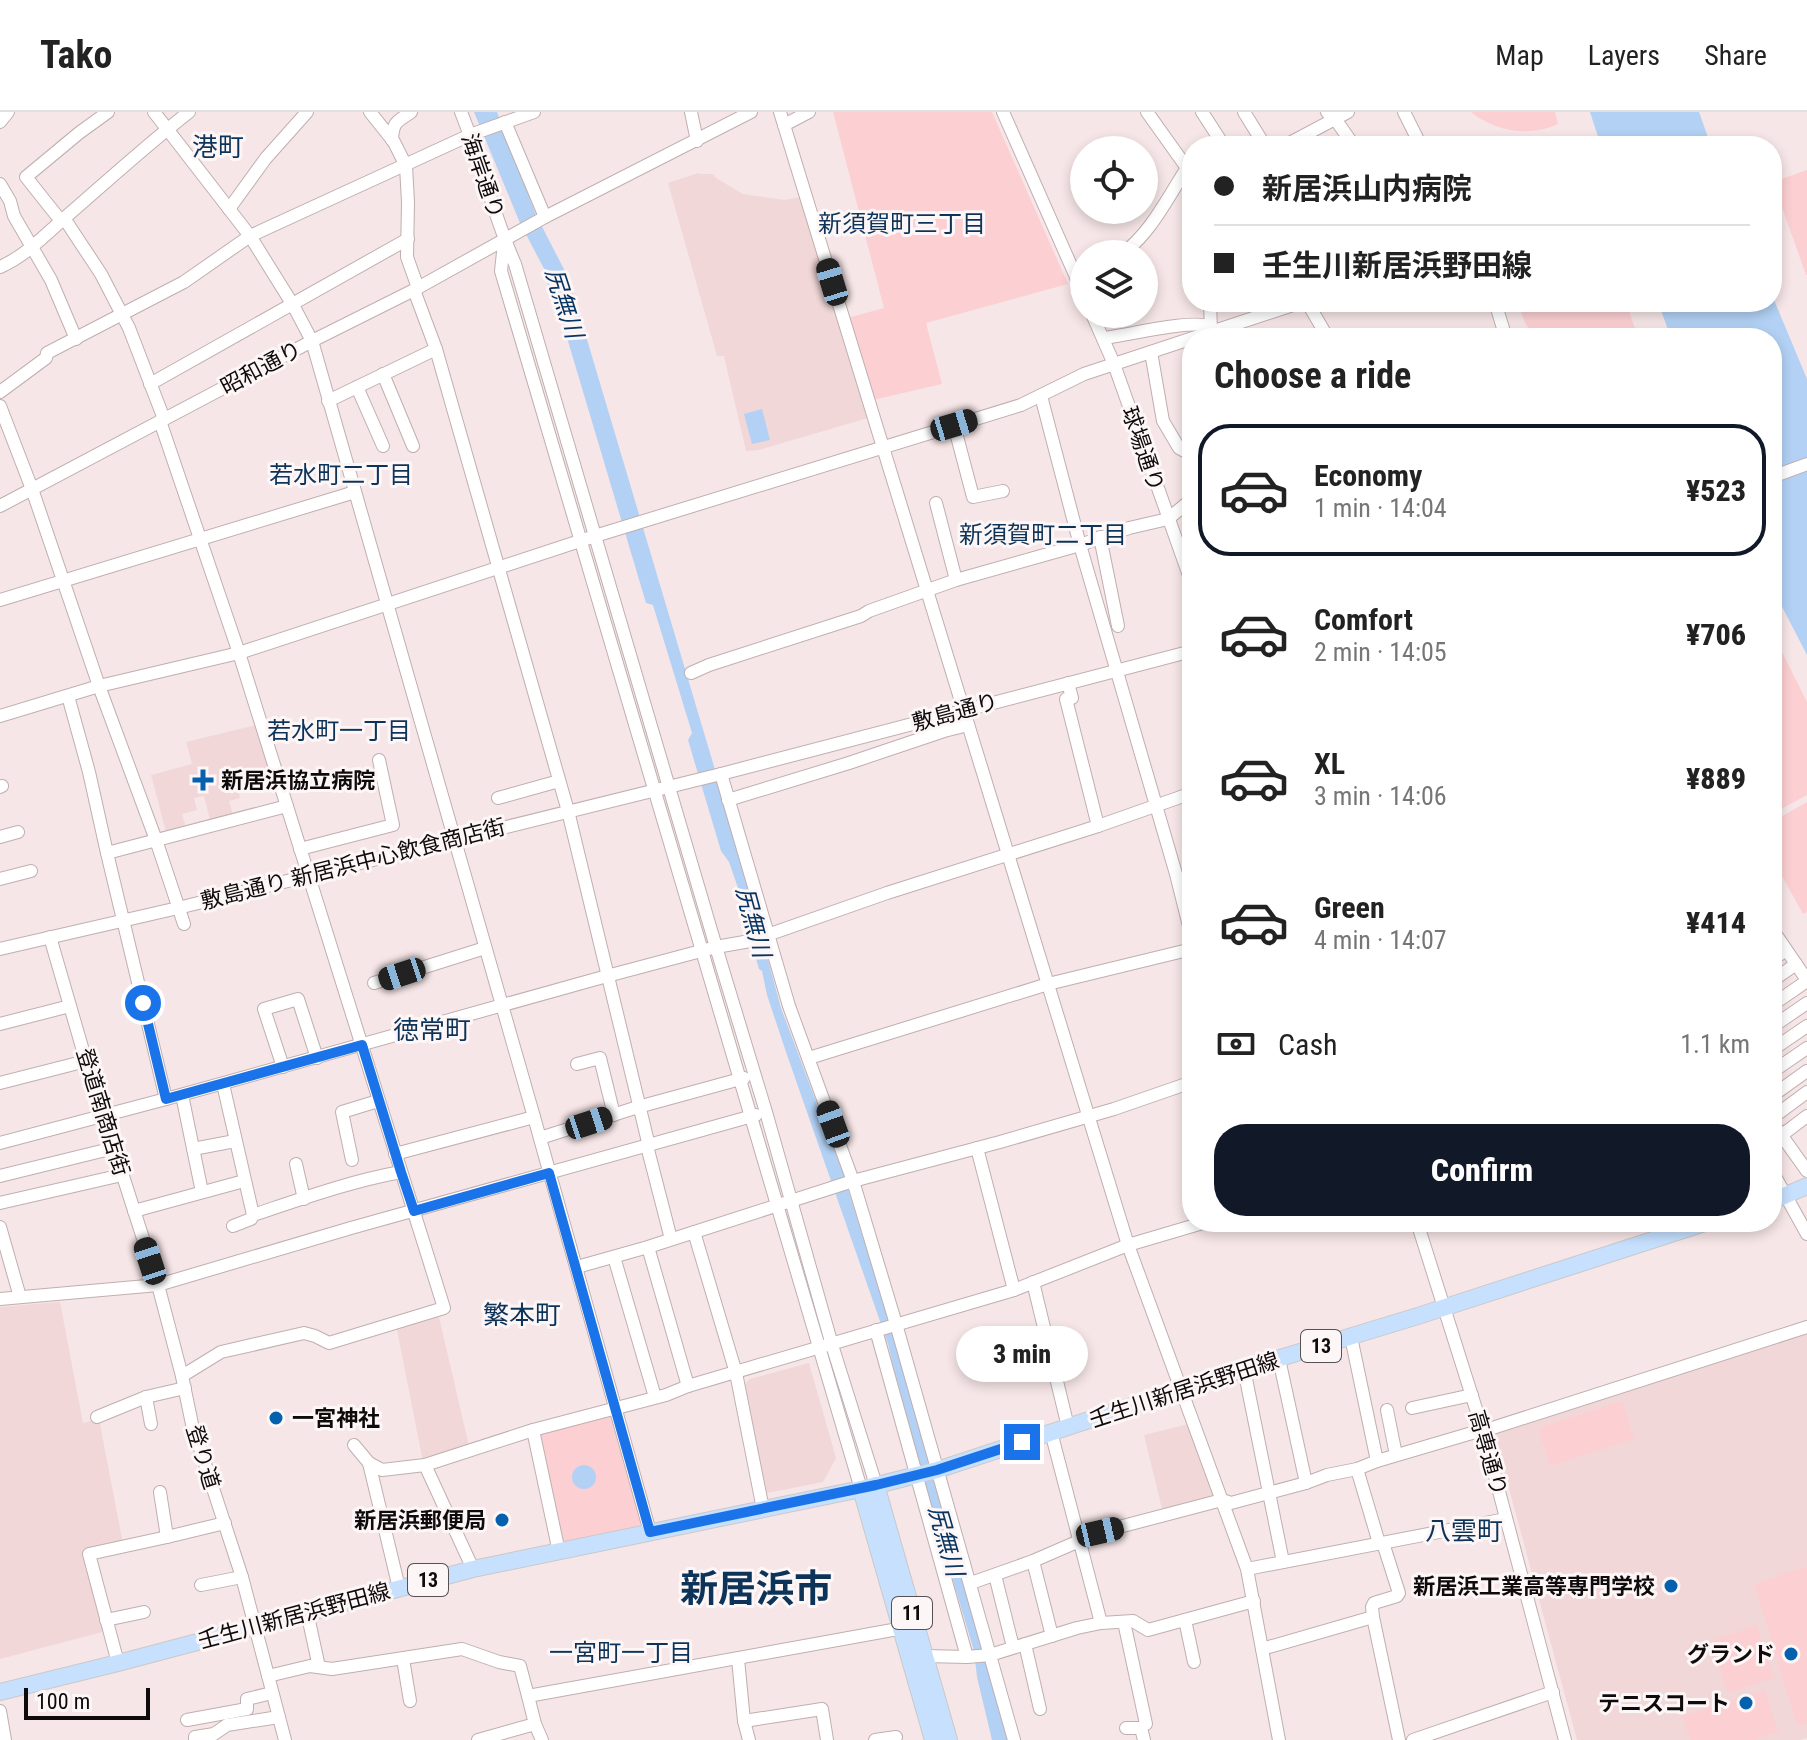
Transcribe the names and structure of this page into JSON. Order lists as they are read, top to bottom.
{
  "streets": {
    "main road": ["13", "壬生川新居浜野田線", "11"],
    "street": [
      "海岸通り",
      "昭和通り",
      "球場通り",
      "敷島通り",
      "敷島通り 新居浜中心飲食商店街",
      "登道南商店街",
      "高専通り",
      "登り道"
    ]
  },
  "crossings": [
    ["海岸通り", "昭和通り"],
    ["敷島通り", "敷島通り 新居浜中心飲食商店街"],
    ["敷島通り 新居浜中心飲食商店街", "登道南商店街"],
    ["登道南商店街", "登り道"],
    ["壬生川新居浜野田線", "高専通り"],
    ["壬生川新居浜野田線", "登り道"],
    ["壬生川新居浜野田線", "11"]
  ],
  "districts": [
    "港町",
    "新須賀町三丁目",
    "若水町二丁目",
    "新須賀町二丁目",
    "若水町一丁目",
    "徳常町",
    "繁本町",
    "八雲町",
    "新居浜市",
    "一宮町一丁目"
  ],
  "water": ["尻無川"],
  "places": {
    "health": ["新居浜協立病院"],
    "other": [
      "一宮神社",
      "新居浜郵便局",
      "新居浜工業高等専門学校",
      "グランド",
      "テニスコート"
    ]
  },
  "scale_bar": "100 m",
  "page": {
    "header": "Tako",
    "nav": ["Map", "Layers", "Share"],
    "banner": ["新居浜山内病院", "壬生川新居浜野田線"],
    "heading": "Choose a ride",
    "list": [
      {
        "name": "Economy",
        "note": "1 min · 14:04",
        "value": "¥523"
      },
      {
        "name": "Comfort",
        "note": "2 min · 14:05",
        "value": "¥706"
      },
      {
        "name": "XL",
        "note": "3 min · 14:06",
        "value": "¥889"
      },
      {
        "name": "Green",
        "note": "4 min · 14:07",
        "value": "¥414"
      }
    ],
    "pay": ["Cash", "1.1 km"],
    "buttons": "Confirm",
    "bubble": "3 min",
    "scale": "100 m"
  }
}
